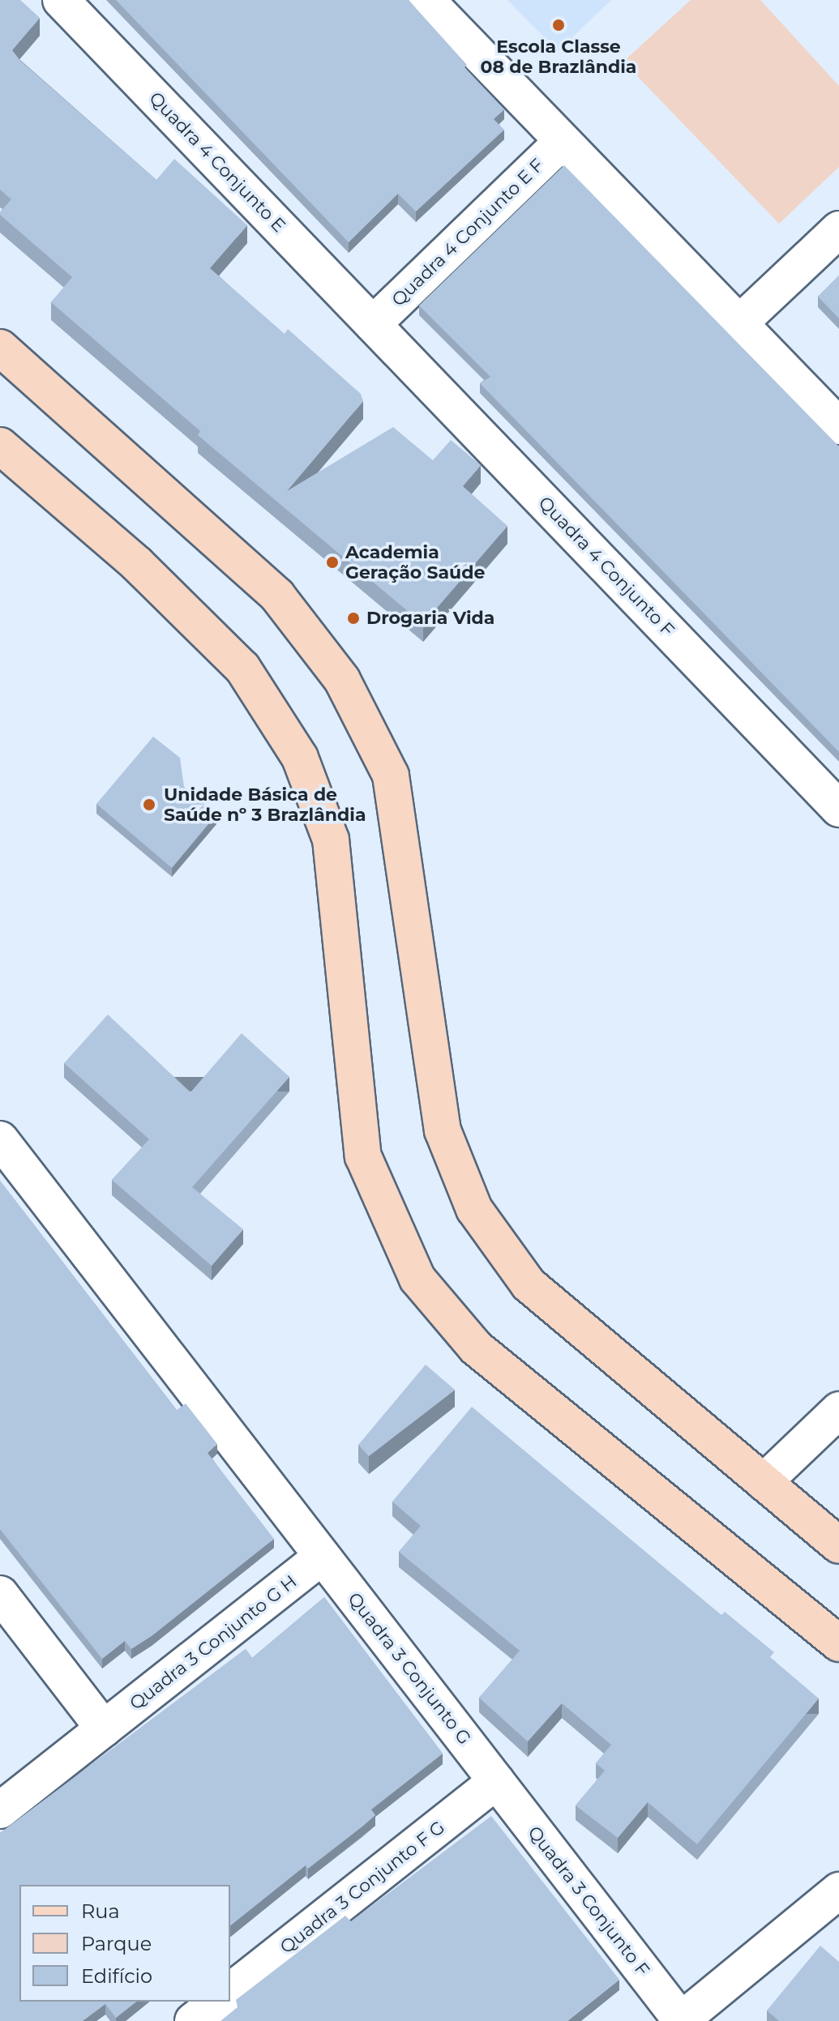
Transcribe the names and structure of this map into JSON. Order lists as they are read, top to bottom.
{
  "streets": {
    "street": [
      "Quadra 4 Conjunto E",
      "Quadra 4 Conjunto E F",
      "Quadra 4 Conjunto F",
      "Quadra 3 Conjunto G H",
      "Quadra 3 Conjunto G",
      "Quadra 3 Conjunto F G",
      "Quadra 3 Conjunto F"
    ]
  },
  "crossings": [
    ["Quadra 4 Conjunto E", "Quadra 4 Conjunto E F"],
    ["Quadra 4 Conjunto E", "Quadra 4 Conjunto F"],
    ["Quadra 4 Conjunto E F", "Quadra 4 Conjunto F"],
    ["Quadra 3 Conjunto G H", "Quadra 3 Conjunto G"],
    ["Quadra 3 Conjunto G", "Quadra 3 Conjunto F G"],
    ["Quadra 3 Conjunto G", "Quadra 3 Conjunto F"],
    ["Quadra 3 Conjunto F G", "Quadra 3 Conjunto F"]
  ],
  "places": [
    "Escola Classe 08 de Brazlândia",
    "Academia Geração Saúde",
    "Drogaria Vida",
    "Unidade Básica de Saúde nº 3 Brazlândia"
  ],
  "legend": ["Rua", "Parque", "Edifício"]
}
